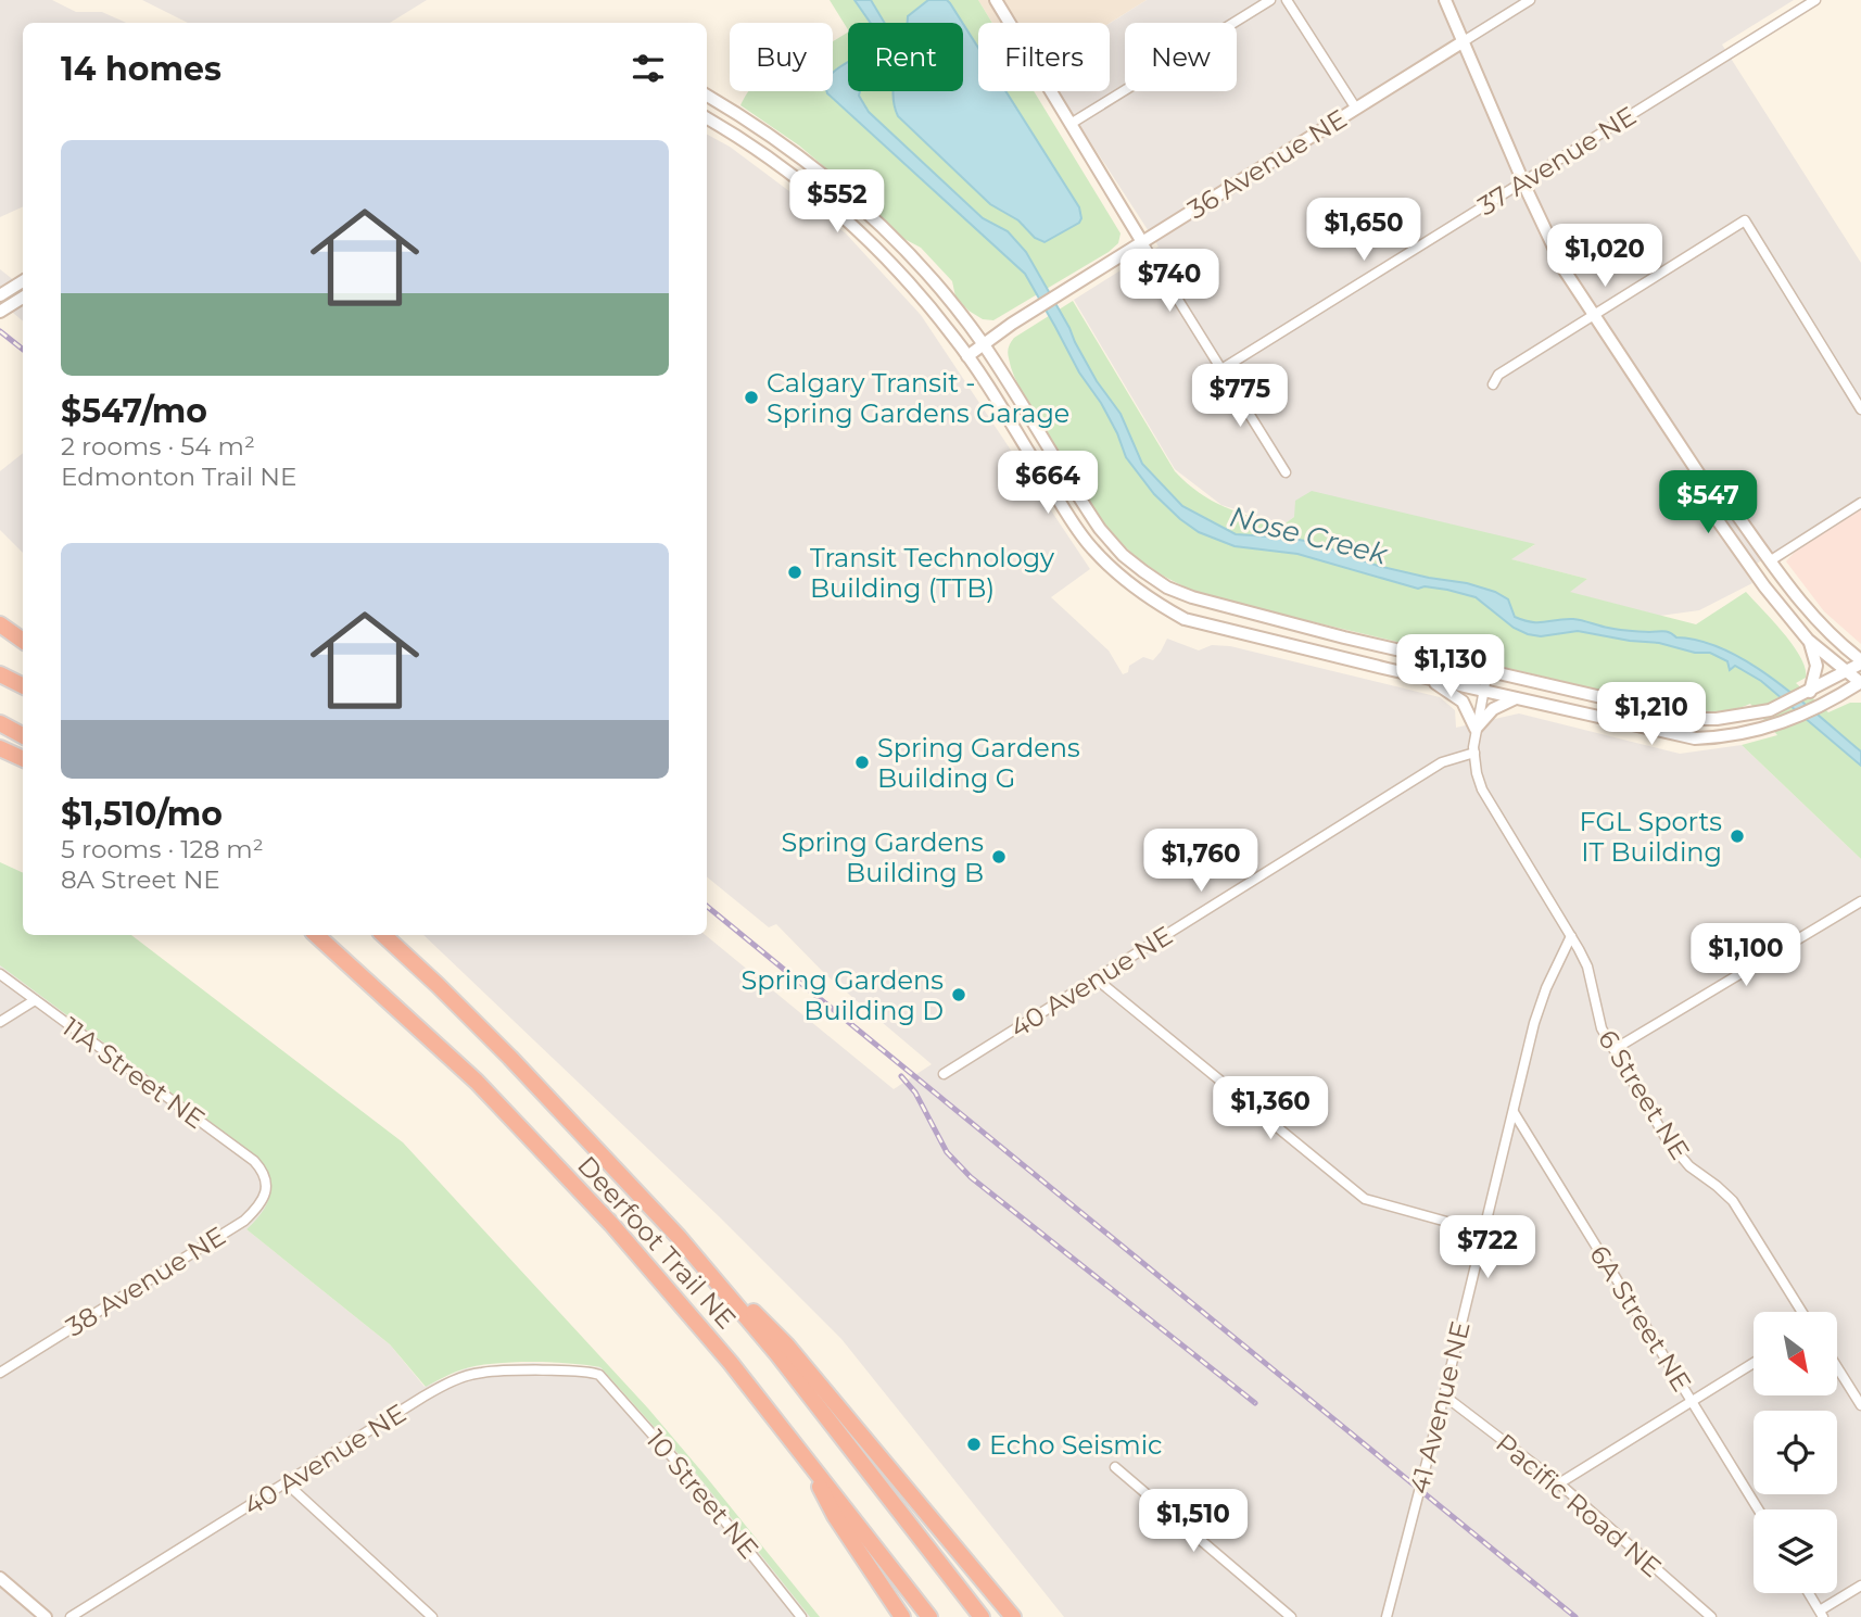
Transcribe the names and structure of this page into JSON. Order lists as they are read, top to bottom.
{
  "streets": {
    "highway": ["Deerfoot Trail NE"],
    "main road": ["36 Avenue NE"],
    "street": [
      "37 Avenue NE",
      "40 Avenue NE",
      "11A Street NE",
      "6 Street NE",
      "38 Avenue NE",
      "6A Street NE",
      "41 Avenue NE",
      "10 Street NE",
      "Pacific Road NE"
    ]
  },
  "crossings": [
    ["40 Avenue NE", "6 Street NE"],
    ["40 Avenue NE", "10 Street NE"],
    ["11A Street NE", "38 Avenue NE"],
    ["6 Street NE", "41 Avenue NE"],
    ["6A Street NE", "41 Avenue NE"],
    ["41 Avenue NE", "Pacific Road NE"]
  ],
  "water": ["Nose Creek"],
  "places": [
    "Calgary Transit - Spring Gardens Garage",
    "Transit Technology Building (TTB)",
    "Spring Gardens Building G",
    "FGL Sports IT Building",
    "Spring Gardens Building B",
    "Spring Gardens Building D",
    "Echo Seismic"
  ],
  "north": "bottom right",
  "page": {
    "chip": [
      "Buy",
      "Rent",
      "Filters",
      "New"
    ],
    "heading": "14 homes",
    "list": [
      {
        "name": "$547/mo",
        "note": "2 rooms · 54 m² · Edmonton Trail NE"
      },
      {
        "name": "$1,510/mo",
        "note": "5 rooms · 128 m² · 8A Street NE"
      }
    ],
    "price": [
      "$552",
      "$1,650",
      "$1,020",
      "$740",
      "$775",
      "$664",
      "$547",
      "$1,130",
      "$1,210",
      "$1,760",
      "$1,100",
      "$1,360",
      "$722",
      "$1,510"
    ]
  }
}
